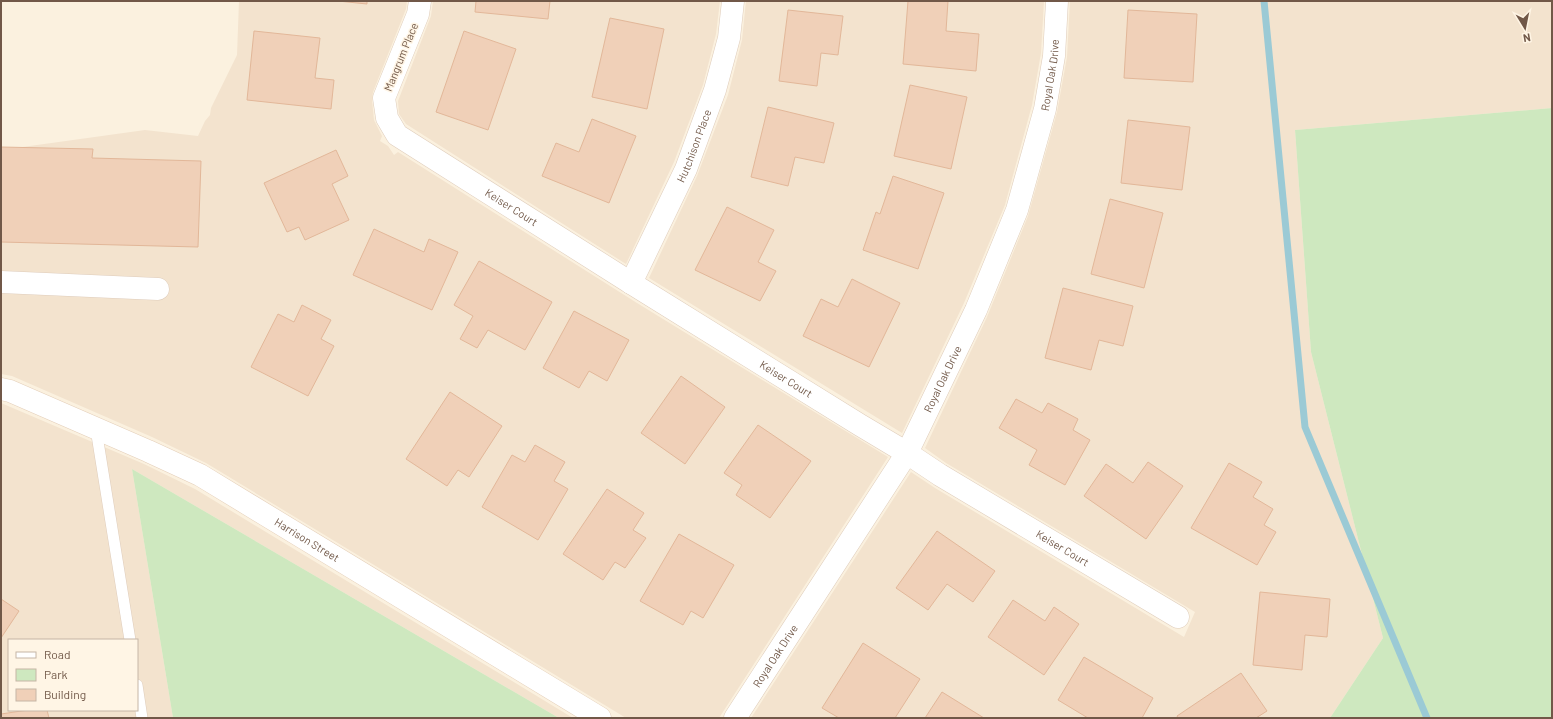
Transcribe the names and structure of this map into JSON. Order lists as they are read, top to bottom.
{
  "streets": {
    "street": [
      "Mangrum Place",
      "Royal Oak Drive",
      "Hutchison Place",
      "Keiser Court",
      "Harrison Street"
    ]
  },
  "crossings": [
    ["Mangrum Place", "Keiser Court"],
    ["Royal Oak Drive", "Keiser Court"],
    ["Hutchison Place", "Keiser Court"]
  ],
  "legend": ["Road", "Park", "Building"],
  "north": "bottom"
}
